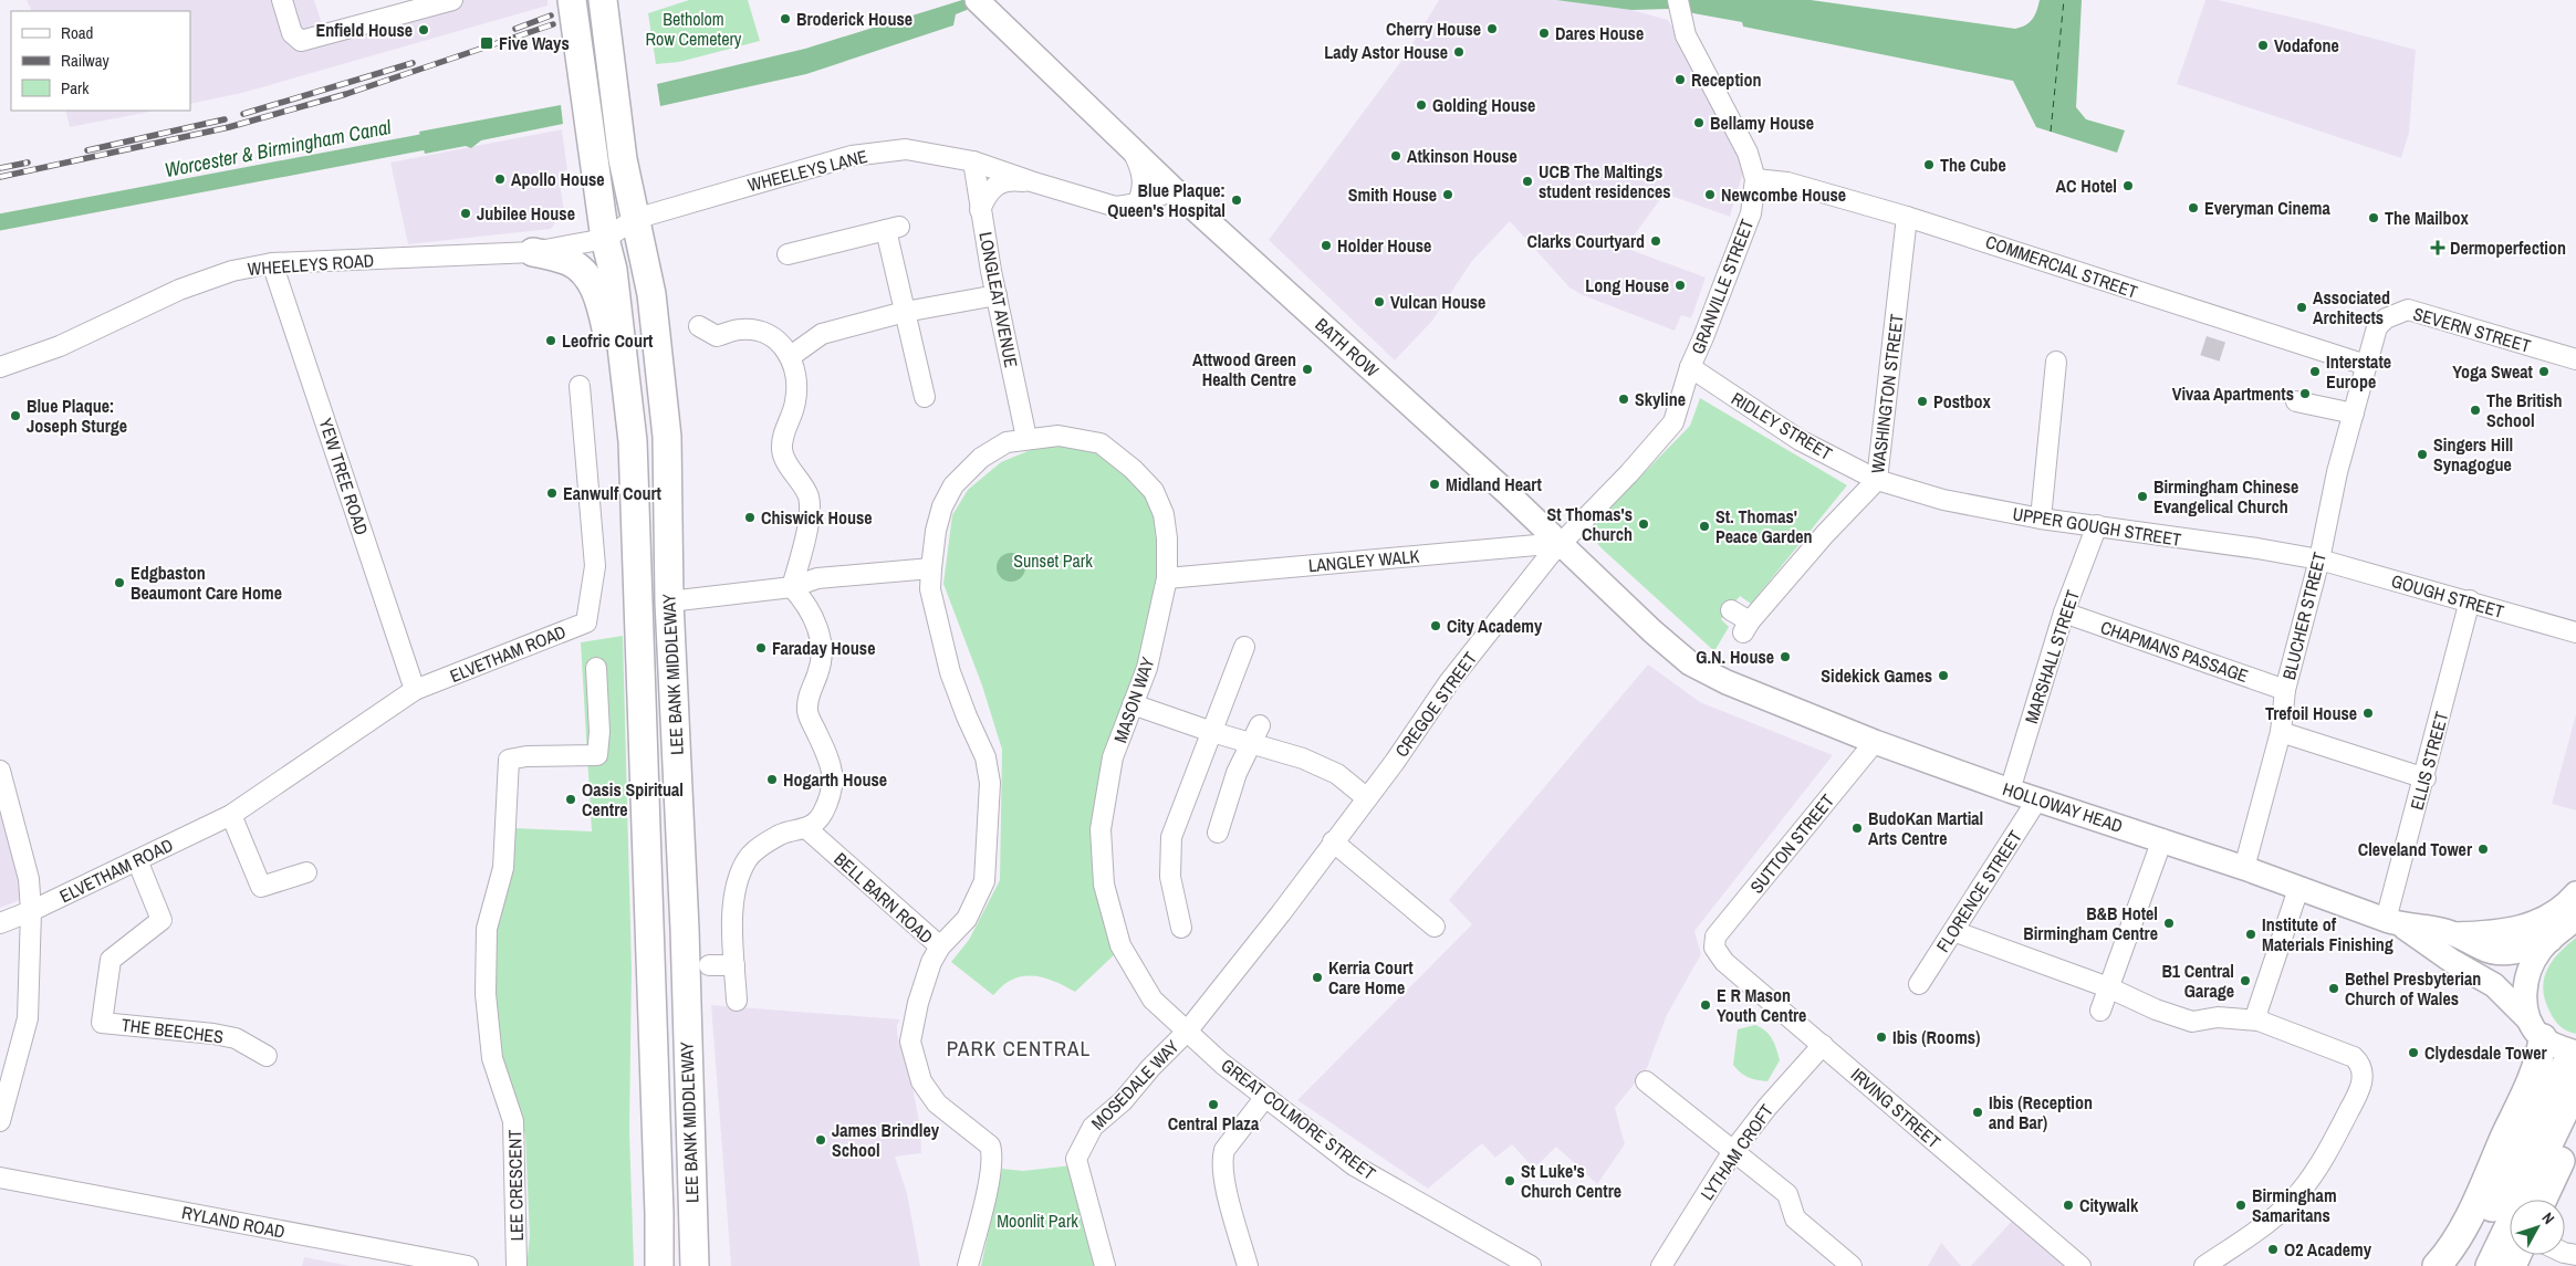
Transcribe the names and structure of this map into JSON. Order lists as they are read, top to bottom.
{
  "streets": {
    "highway": ["LEE BANK MIDDLEWAY"],
    "main road": ["BATH ROW", "HOLLOWAY HEAD"],
    "street": [
      "WHEELEYS LANE",
      "WHEELEYS ROAD",
      "COMMERCIAL STREET",
      "GRANVILLE STREET",
      "LONGLEAT AVENUE",
      "SEVERN STREET",
      "WASHINGTON STREET",
      "RIDLEY STREET",
      "YEW TREE ROAD",
      "UPPER GOUGH STREET",
      "LANGLEY WALK",
      "GOUGH STREET",
      "BLUCHER STREET",
      "CHAPMANS PASSAGE",
      "ELVETHAM ROAD",
      "MARSHALL STREET",
      "MASON WAY",
      "CREGOE STREET",
      "ELLIS STREET",
      "SUTTON STREET",
      "FLORENCE STREET",
      "BELL BARN ROAD",
      "THE BEECHES",
      "MOSEDALE WAY",
      "IRVING STREET",
      "GREAT COLMORE STREET",
      "LYTHAM CROFT",
      "LEE CRESCENT",
      "RYLAND ROAD"
    ]
  },
  "crossings": [
    ["WHEELEYS LANE", "WHEELEYS ROAD"],
    ["WHEELEYS LANE", "LONGLEAT AVENUE"],
    ["WHEELEYS LANE", "BATH ROW"],
    ["WHEELEYS LANE", "LEE BANK MIDDLEWAY"],
    ["WHEELEYS ROAD", "YEW TREE ROAD"],
    ["WHEELEYS ROAD", "LEE BANK MIDDLEWAY"],
    ["COMMERCIAL STREET", "GRANVILLE STREET"],
    ["COMMERCIAL STREET", "SEVERN STREET"],
    ["COMMERCIAL STREET", "WASHINGTON STREET"],
    ["COMMERCIAL STREET", "BLUCHER STREET"],
    ["GRANVILLE STREET", "BATH ROW"],
    ["GRANVILLE STREET", "RIDLEY STREET"],
    ["GRANVILLE STREET", "LANGLEY WALK"],
    ["GRANVILLE STREET", "CREGOE STREET"],
    ["LONGLEAT AVENUE", "MASON WAY"],
    ["SEVERN STREET", "BLUCHER STREET"],
    ["BATH ROW", "LANGLEY WALK"],
    ["BATH ROW", "CREGOE STREET"],
    ["BATH ROW", "HOLLOWAY HEAD"],
    ["WASHINGTON STREET", "RIDLEY STREET"],
    ["WASHINGTON STREET", "UPPER GOUGH STREET"],
    ["RIDLEY STREET", "UPPER GOUGH STREET"],
    ["YEW TREE ROAD", "ELVETHAM ROAD"],
    ["UPPER GOUGH STREET", "GOUGH STREET"],
    ["UPPER GOUGH STREET", "BLUCHER STREET"],
    ["UPPER GOUGH STREET", "MARSHALL STREET"],
    ["LANGLEY WALK", "MASON WAY"],
    ["LANGLEY WALK", "CREGOE STREET"],
    ["GOUGH STREET", "BLUCHER STREET"],
    ["GOUGH STREET", "ELLIS STREET"],
    ["BLUCHER STREET", "CHAPMANS PASSAGE"],
    ["BLUCHER STREET", "HOLLOWAY HEAD"],
    ["CHAPMANS PASSAGE", "MARSHALL STREET"],
    ["ELVETHAM ROAD", "THE BEECHES"],
    ["MARSHALL STREET", "HOLLOWAY HEAD"],
    ["MASON WAY", "CREGOE STREET"],
    ["MASON WAY", "BELL BARN ROAD"],
    ["MASON WAY", "MOSEDALE WAY"],
    ["MASON WAY", "GREAT COLMORE STREET"],
    ["CREGOE STREET", "MOSEDALE WAY"],
    ["CREGOE STREET", "GREAT COLMORE STREET"],
    ["ELLIS STREET", "HOLLOWAY HEAD"],
    ["HOLLOWAY HEAD", "SUTTON STREET"],
    ["HOLLOWAY HEAD", "FLORENCE STREET"],
    ["SUTTON STREET", "IRVING STREET"],
    ["MOSEDALE WAY", "GREAT COLMORE STREET"],
    ["IRVING STREET", "LYTHAM CROFT"]
  ],
  "districts": ["PARK CENTRAL"],
  "water": ["Worcester & Birmingham Canal"],
  "parks": ["Betholom Row Cemetery", "Sunset Park", "Moonlit Park"],
  "places": {
    "other": [
      "Broderick House",
      "Cherry House",
      "Enfield House",
      "Dares House",
      "Vodafone",
      "Lady Astor House",
      "Reception",
      "Golding House",
      "Bellamy House",
      "Atkinson House",
      "The Cube",
      "Apollo House",
      "UCB The Maltings student residences",
      "AC Hotel",
      "Smith House",
      "Newcombe House",
      "Blue Plaque: Queen's Hospital",
      "Everyman Cinema",
      "Jubilee House",
      "The Mailbox",
      "Clarks Courtyard",
      "Holder House",
      "Long House",
      "Vulcan House",
      "Associated Architects",
      "Leofric Court",
      "Attwood Green Health Centre",
      "Interstate Europe",
      "Yoga Sweat",
      "Vivaa Apartments",
      "Skyline",
      "Postbox",
      "The British School",
      "Blue Plaque: Joseph Sturge",
      "Singers Hill Synagogue",
      "Midland Heart",
      "Eanwulf Court",
      "Birmingham Chinese Evangelical Church",
      "Chiswick House",
      "St Thomas's Church",
      "St. Thomas' Peace Garden",
      "Edgbaston Beaumont Care Home",
      "City Academy",
      "Faraday House",
      "G.N. House",
      "Sidekick Games",
      "Trefoil House",
      "Hogarth House",
      "Oasis Spiritual Centre",
      "BudoKan Martial Arts Centre",
      "Cleveland Tower",
      "B&B Hotel Birmingham Centre",
      "Institute of Materials Finishing",
      "Kerria Court Care Home",
      "B1 Central Garage",
      "Bethel Presbyterian Church of Wales",
      "E R Mason Youth Centre",
      "Ibis (Rooms)",
      "Clydesdale Tower",
      "Central Plaza",
      "Ibis (Reception and Bar)",
      "James Brindley School",
      "St Luke's Church Centre",
      "Citywalk",
      "Birmingham Samaritans",
      "O2 Academy"
    ],
    "transit": ["Five Ways"],
    "health": ["Dermoperfection"]
  },
  "legend": ["Road", "Railway", "Park"],
  "north": "top right"
}
